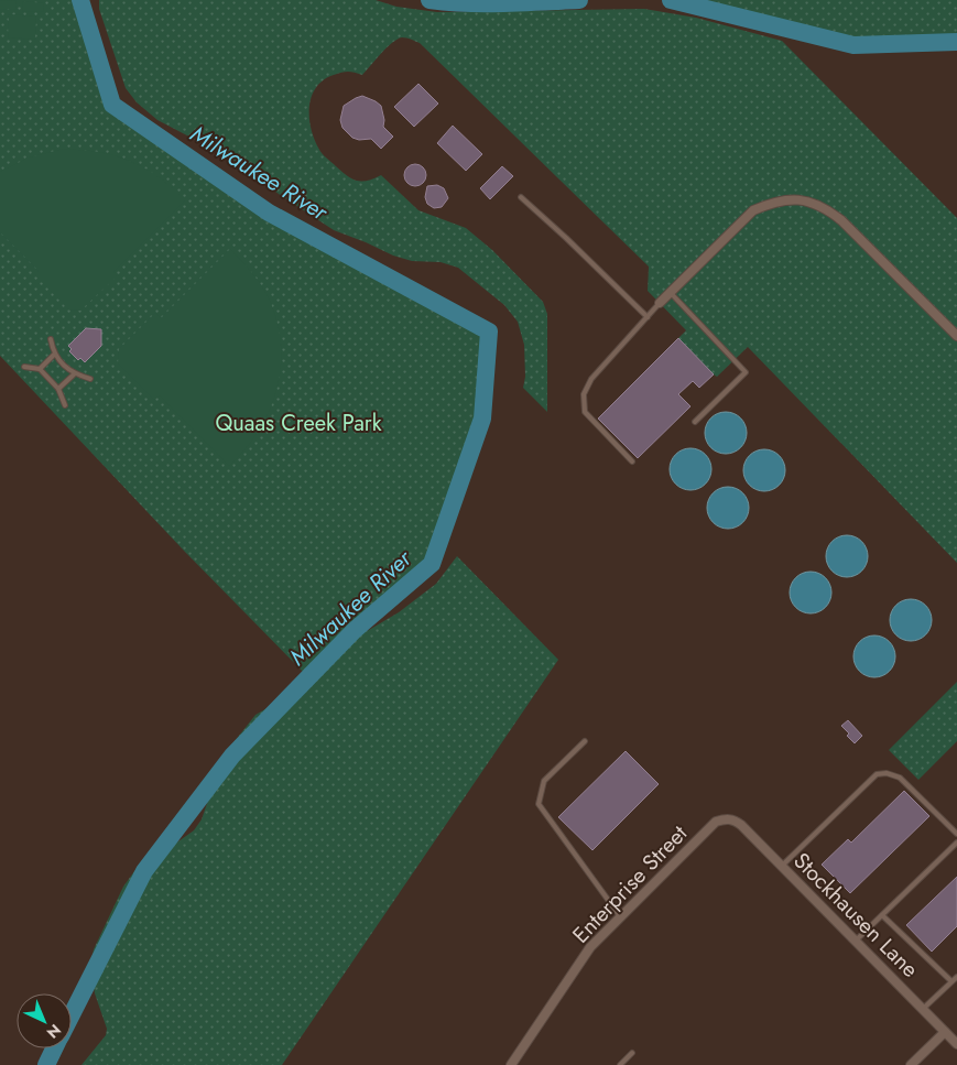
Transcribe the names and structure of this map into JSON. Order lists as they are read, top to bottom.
{
  "streets": {
    "street": ["Enterprise Street", "Stockhausen Lane"]
  },
  "crossings": [
    ["Enterprise Street", "Stockhausen Lane"]
  ],
  "water": ["Milwaukee River"],
  "parks": ["Quaas Creek Park"],
  "north": "bottom right"
}
